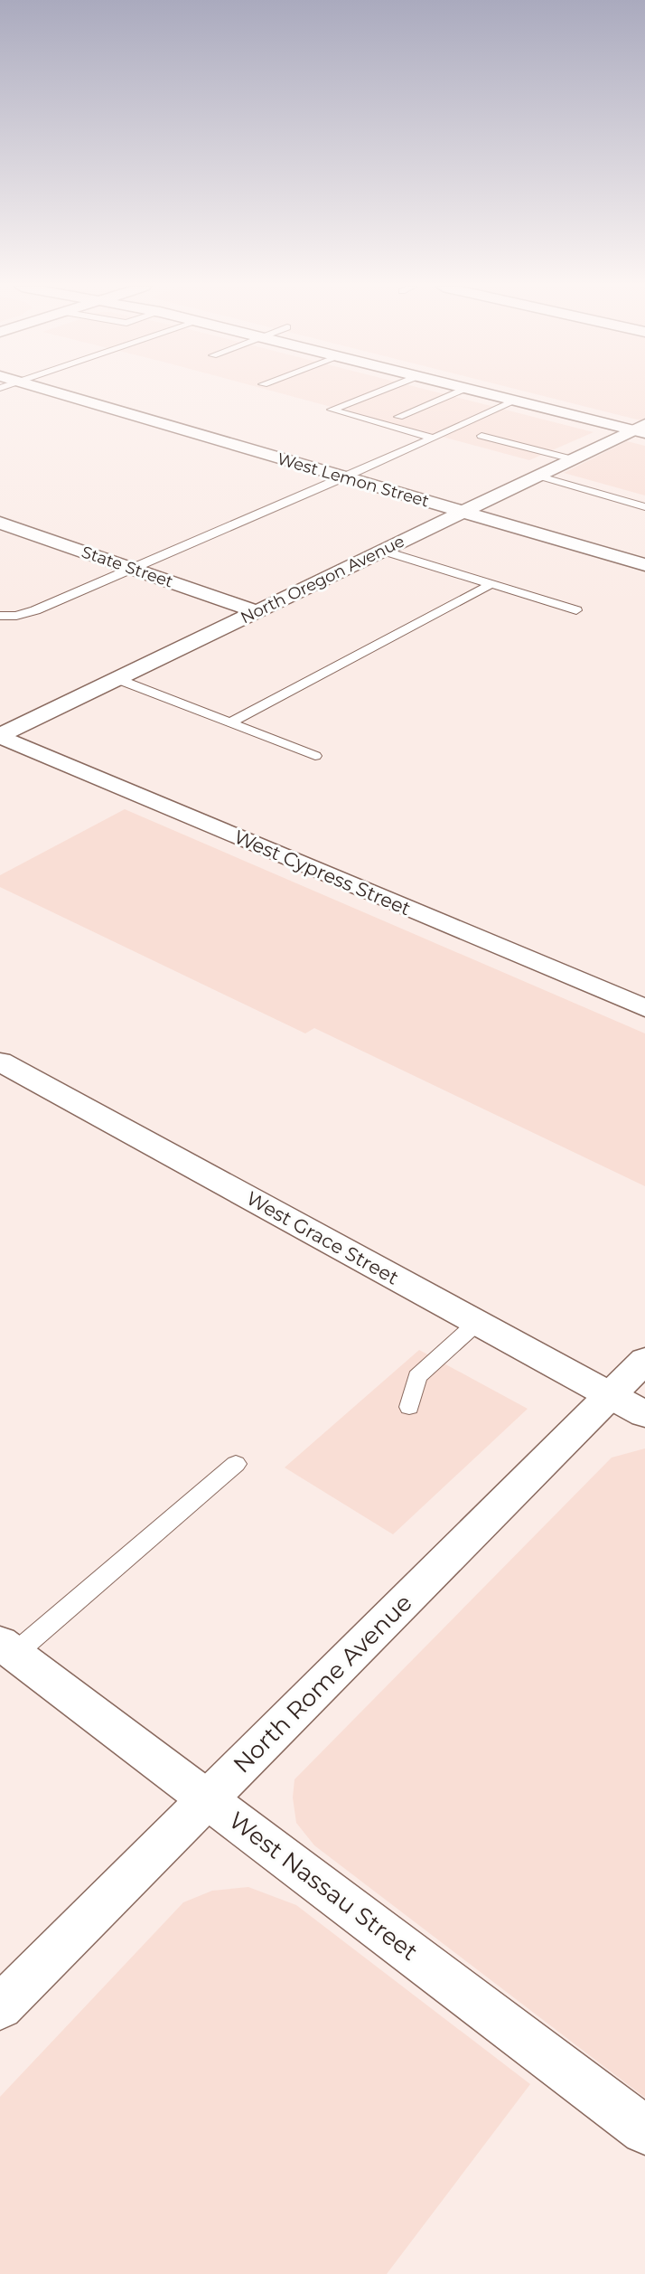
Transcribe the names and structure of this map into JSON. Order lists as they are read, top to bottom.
{
  "streets": {
    "street": [
      "West Lemon Street",
      "State Street",
      "North Oregon Avenue",
      "West Cypress Street",
      "West Grace Street",
      "North Rome Avenue",
      "West Nassau Street"
    ]
  },
  "crossings": [
    ["West Lemon Street", "North Oregon Avenue"],
    ["State Street", "North Oregon Avenue"],
    ["North Oregon Avenue", "West Cypress Street"],
    ["West Grace Street", "North Rome Avenue"],
    ["North Rome Avenue", "West Nassau Street"]
  ]
}
